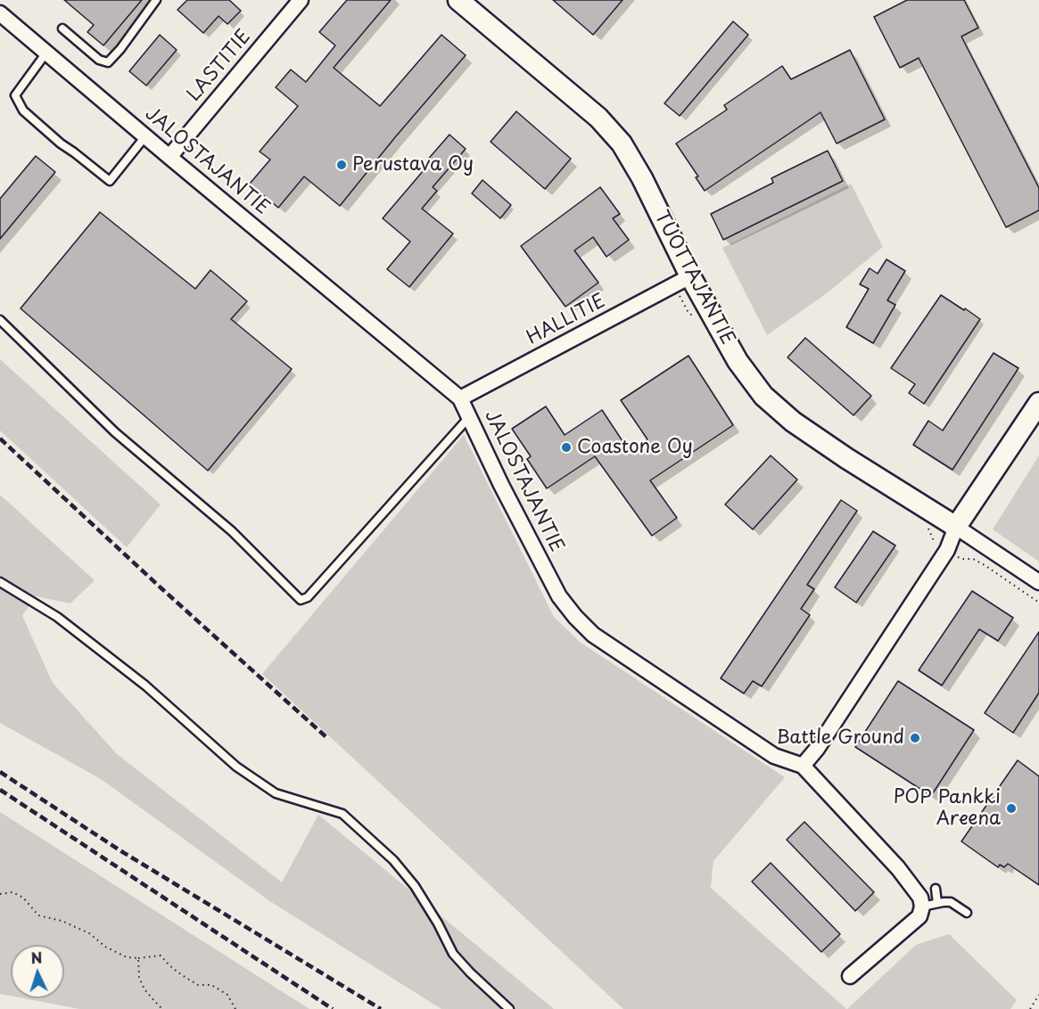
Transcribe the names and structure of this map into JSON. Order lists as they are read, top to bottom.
{
  "streets": {
    "street": [
      "LASTITIE",
      "JALOSTAJANTIE",
      "TUOTTAJANTIE",
      "HALLITIE"
    ]
  },
  "crossings": [
    ["LASTITIE", "JALOSTAJANTIE"],
    ["JALOSTAJANTIE", "HALLITIE"],
    ["TUOTTAJANTIE", "HALLITIE"]
  ],
  "places": [
    "Perustava Oy",
    "Coastone Oy",
    "Battle Ground",
    "POP Pankki Areena"
  ],
  "north": "top"
}
